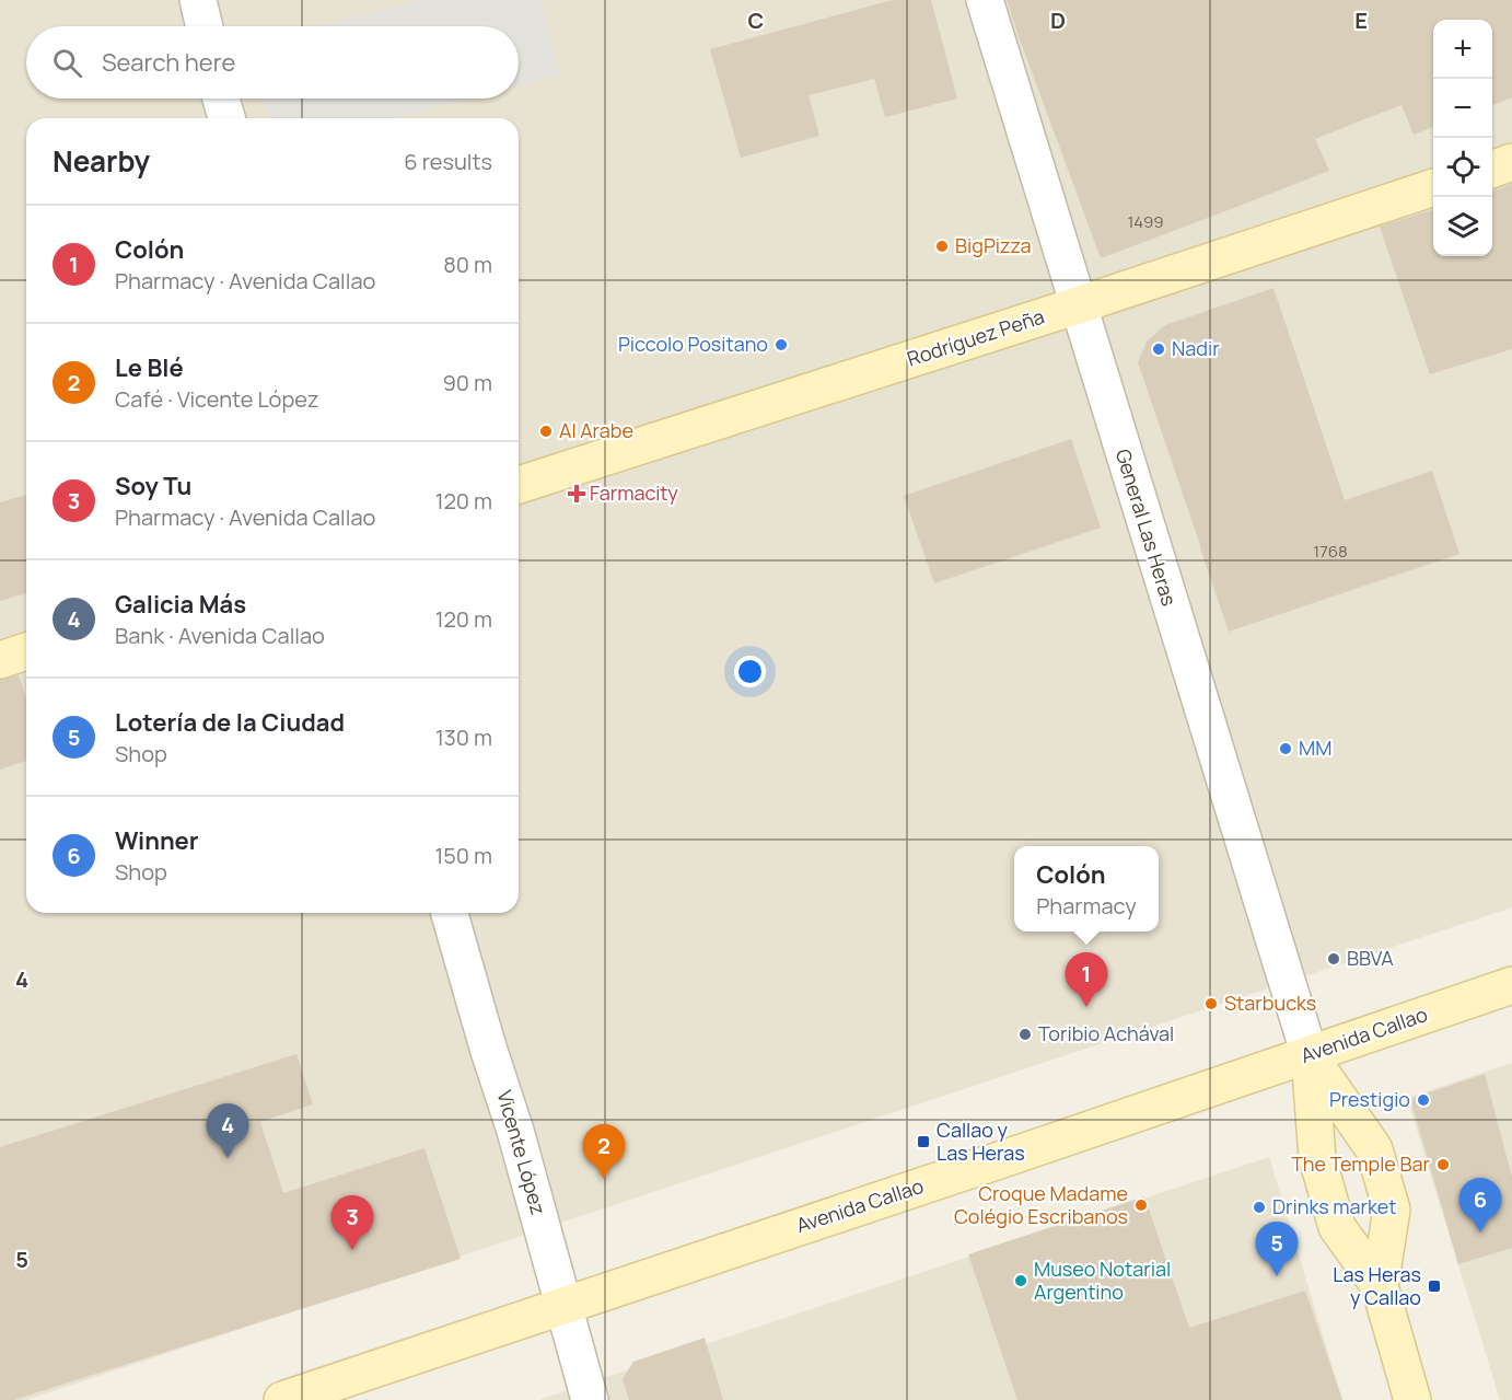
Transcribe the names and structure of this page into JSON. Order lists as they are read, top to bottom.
{
  "streets": {
    "main road": ["Rodríguez Peña", "Avenida Callao"],
    "street": ["General Las Heras", "Vicente López"]
  },
  "crossings": [
    ["Rodríguez Peña", "General Las Heras"],
    ["General Las Heras", "Avenida Callao"],
    ["Avenida Callao", "Vicente López"]
  ],
  "places": {
    "other": [
      "BigPizza",
      "Piccolo Positano",
      "Nadir",
      "Al Arabe",
      "MM",
      "BBVA",
      "Starbucks",
      "Toribio Achával",
      "Prestigio",
      "The Temple Bar",
      "Croque Madame Colégio Escribanos",
      "Drinks market",
      "Museo Notarial Argentino"
    ],
    "health": ["Farmacity"],
    "transit": ["Callao y Las Heras", "Las Heras y Callao"]
  },
  "house_numbers": ["1499", "1768"],
  "page": {
    "map_buttons": ["+", "−"],
    "search": "Search here",
    "heading": ["Nearby", "6 results"],
    "list": [
      {
        "mark": "1",
        "name": "Colón",
        "note": "Pharmacy · Avenida Callao",
        "value": "80 m"
      },
      {
        "mark": "2",
        "name": "Le Blé",
        "note": "Café · Vicente López",
        "value": "90 m"
      },
      {
        "mark": "3",
        "name": "Soy Tu",
        "note": "Pharmacy · Avenida Callao",
        "value": "120 m"
      },
      {
        "mark": "4",
        "name": "Galicia Más",
        "note": "Bank · Avenida Callao",
        "value": "120 m"
      },
      {
        "mark": "5",
        "name": "Lotería de la Ciudad",
        "note": "Shop",
        "value": "130 m"
      },
      {
        "mark": "6",
        "name": "Winner",
        "note": "Shop",
        "value": "150 m"
      }
    ],
    "popup": ["Colón", "Pharmacy"],
    "pins": [
      "1",
      "4",
      "2",
      "6",
      "3",
      "5"
    ]
  },
  "grid": {
    "columns": ["C", "D", "E"],
    "rows": ["4", "5"]
  }
}
